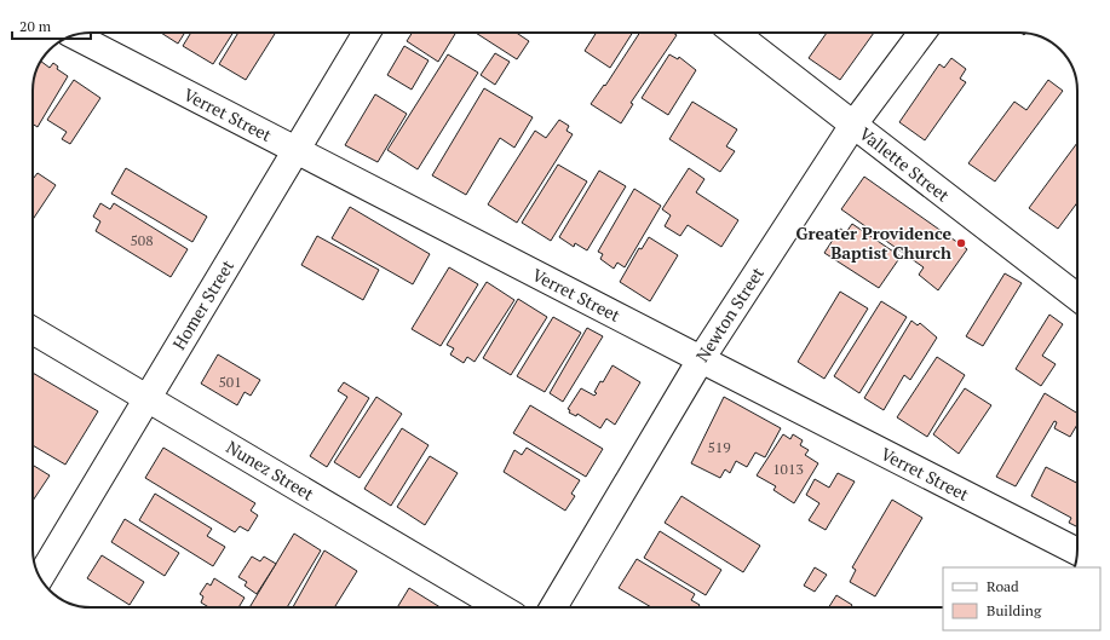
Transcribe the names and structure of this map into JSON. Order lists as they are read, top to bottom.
{
  "streets": {
    "street": [
      "Verret Street",
      "Vallette Street",
      "Homer Street",
      "Newton Street",
      "Nunez Street"
    ]
  },
  "crossings": [
    ["Verret Street", "Homer Street"],
    ["Verret Street", "Newton Street"],
    ["Vallette Street", "Newton Street"],
    ["Homer Street", "Nunez Street"]
  ],
  "places": ["Greater Providence Baptist Church"],
  "house_numbers": [
    "508",
    "501",
    "519",
    "1013"
  ],
  "legend": ["Road", "Building"],
  "scale_bar": "20 m"
}
